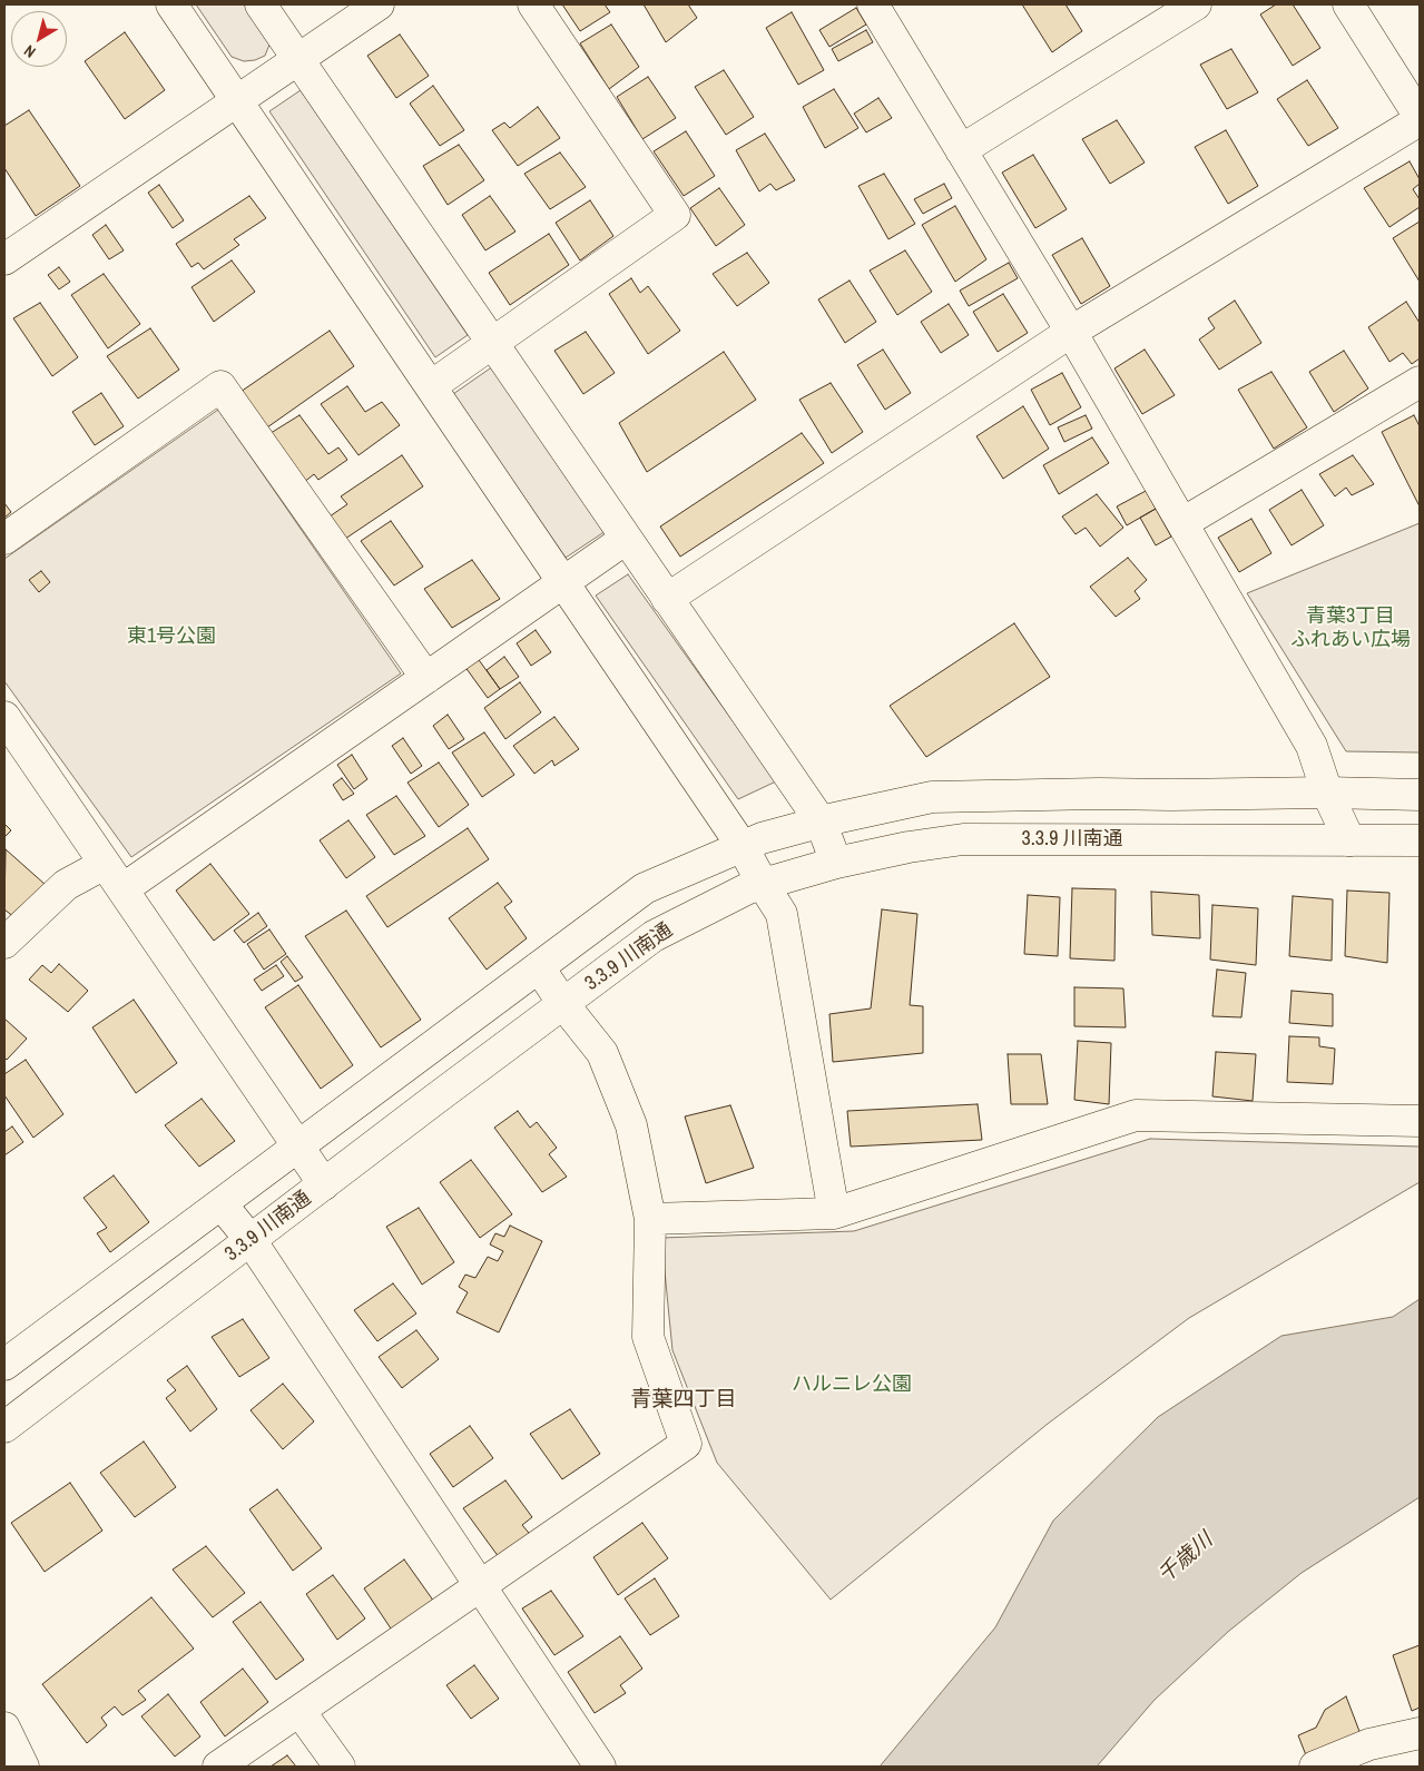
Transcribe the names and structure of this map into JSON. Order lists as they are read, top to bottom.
{
  "streets": {
    "street": ["3.3.9 川南通"]
  },
  "districts": ["青葉四丁目"],
  "water": ["千歳川"],
  "parks": ["青葉3丁目 ふれあい広場", "東1号公園", "ハルニレ公園"],
  "north": "bottom left"
}
